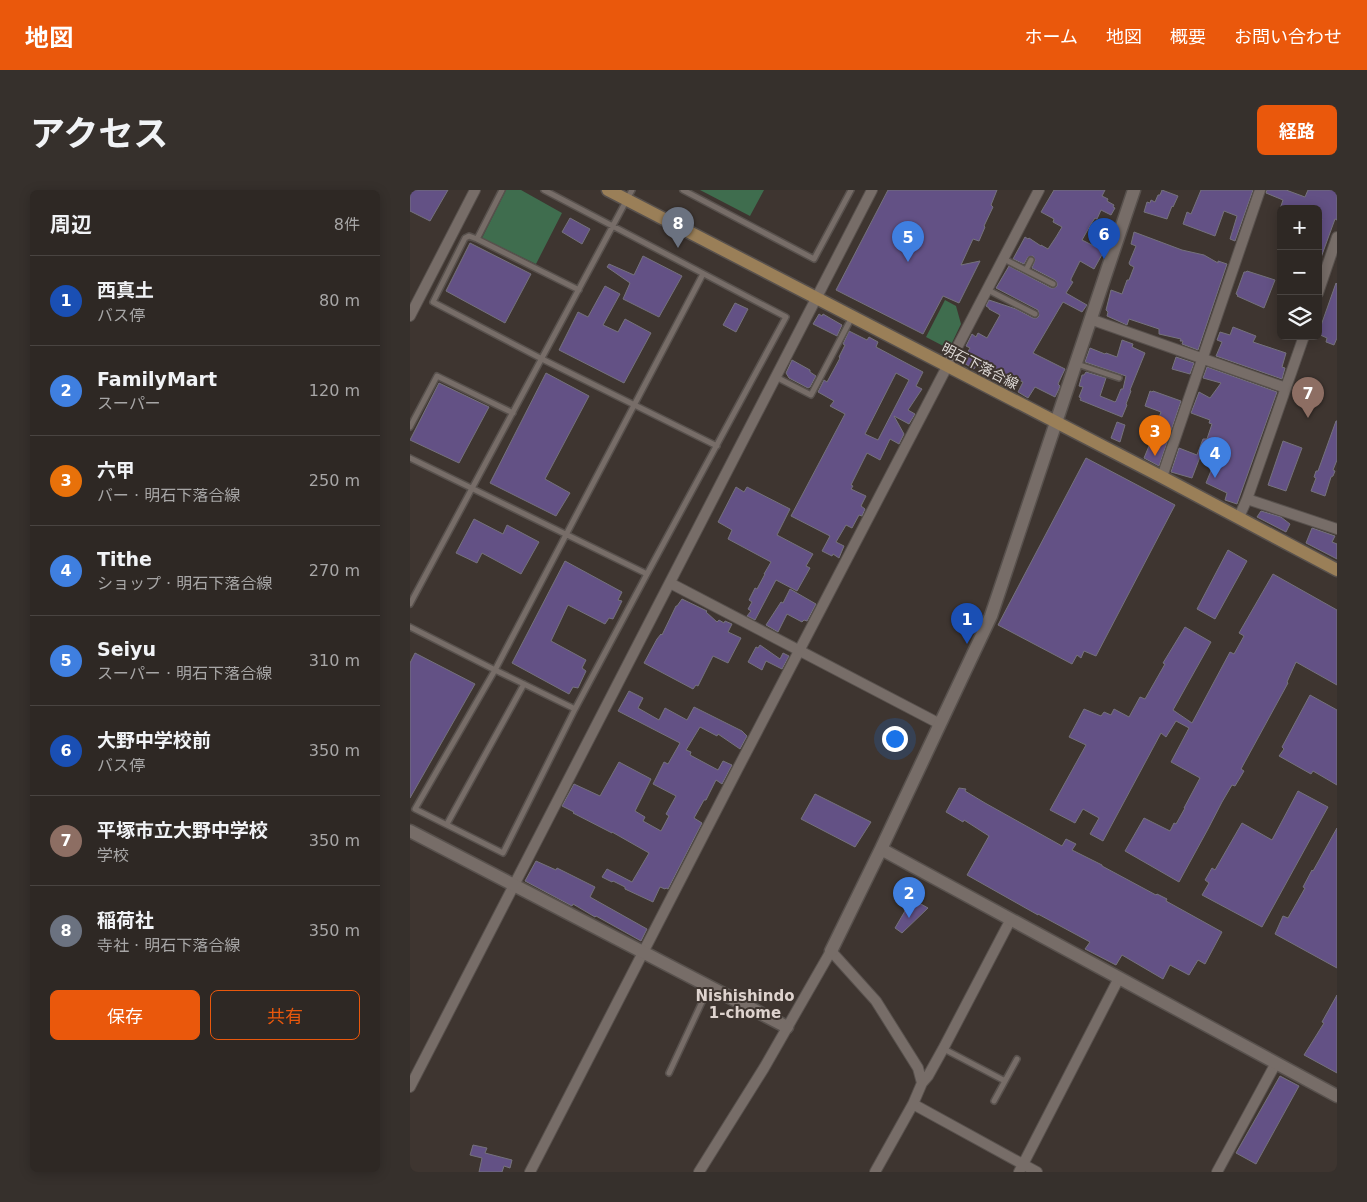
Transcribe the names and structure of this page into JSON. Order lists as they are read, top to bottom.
{
  "streets": {
    "main road": ["明石下落合線"]
  },
  "districts": ["Nishishindo 1-chome"],
  "page": {
    "header": "地図",
    "nav": [
      "ホーム",
      "地図",
      "概要",
      "お問い合わせ"
    ],
    "title": "アクセス",
    "buttons": [
      "経路",
      ["保存", "共有"]
    ],
    "heading": ["周辺", "8件"],
    "map_buttons": ["+", "−"],
    "pins": [
      "8",
      "6",
      "5",
      "7",
      "3",
      "4",
      "1",
      "2"
    ],
    "list": [
      {
        "mark": "1",
        "name": "西真土",
        "note": "バス停",
        "value": "80 m"
      },
      {
        "mark": "2",
        "name": "FamilyMart",
        "note": "スーパー",
        "value": "120 m"
      },
      {
        "mark": "3",
        "name": "六甲",
        "note": "バー · 明石下落合線",
        "value": "250 m"
      },
      {
        "mark": "4",
        "name": "Tithe",
        "note": "ショップ · 明石下落合線",
        "value": "270 m"
      },
      {
        "mark": "5",
        "name": "Seiyu",
        "note": "スーパー · 明石下落合線",
        "value": "310 m"
      },
      {
        "mark": "6",
        "name": "大野中学校前",
        "note": "バス停",
        "value": "350 m"
      },
      {
        "mark": "7",
        "name": "平塚市立大野中学校",
        "note": "学校",
        "value": "350 m"
      },
      {
        "mark": "8",
        "name": "稲荷社",
        "note": "寺社 · 明石下落合線",
        "value": "350 m"
      }
    ]
  }
}
